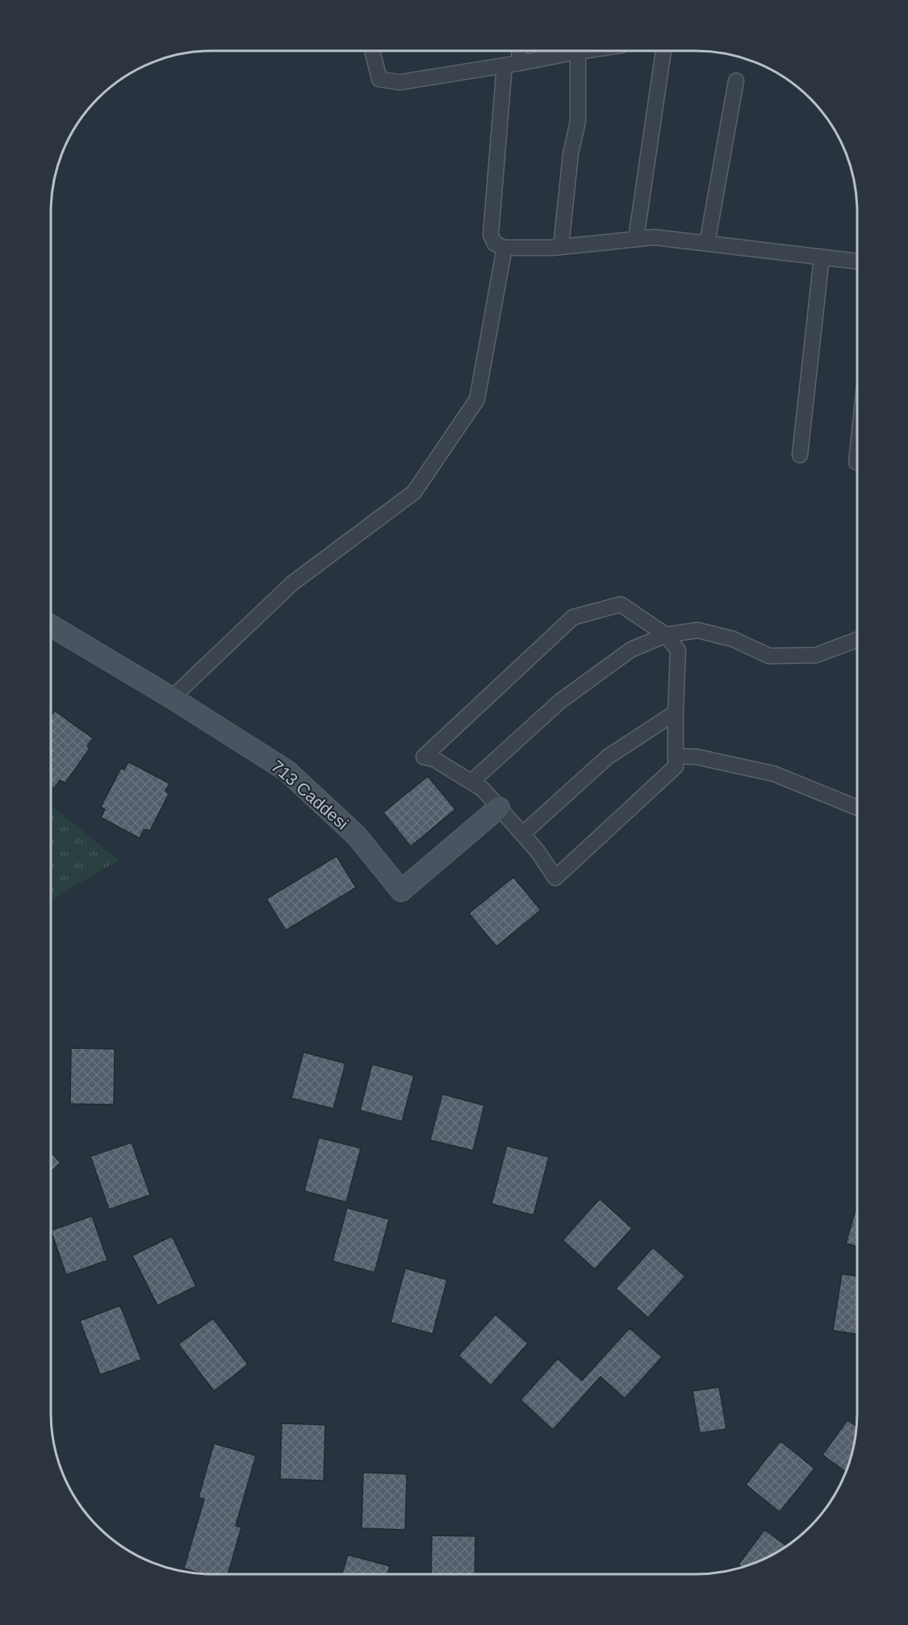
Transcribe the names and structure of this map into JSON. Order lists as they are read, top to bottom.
{
  "streets": {
    "street": ["713 Caddesi"]
  }
}
